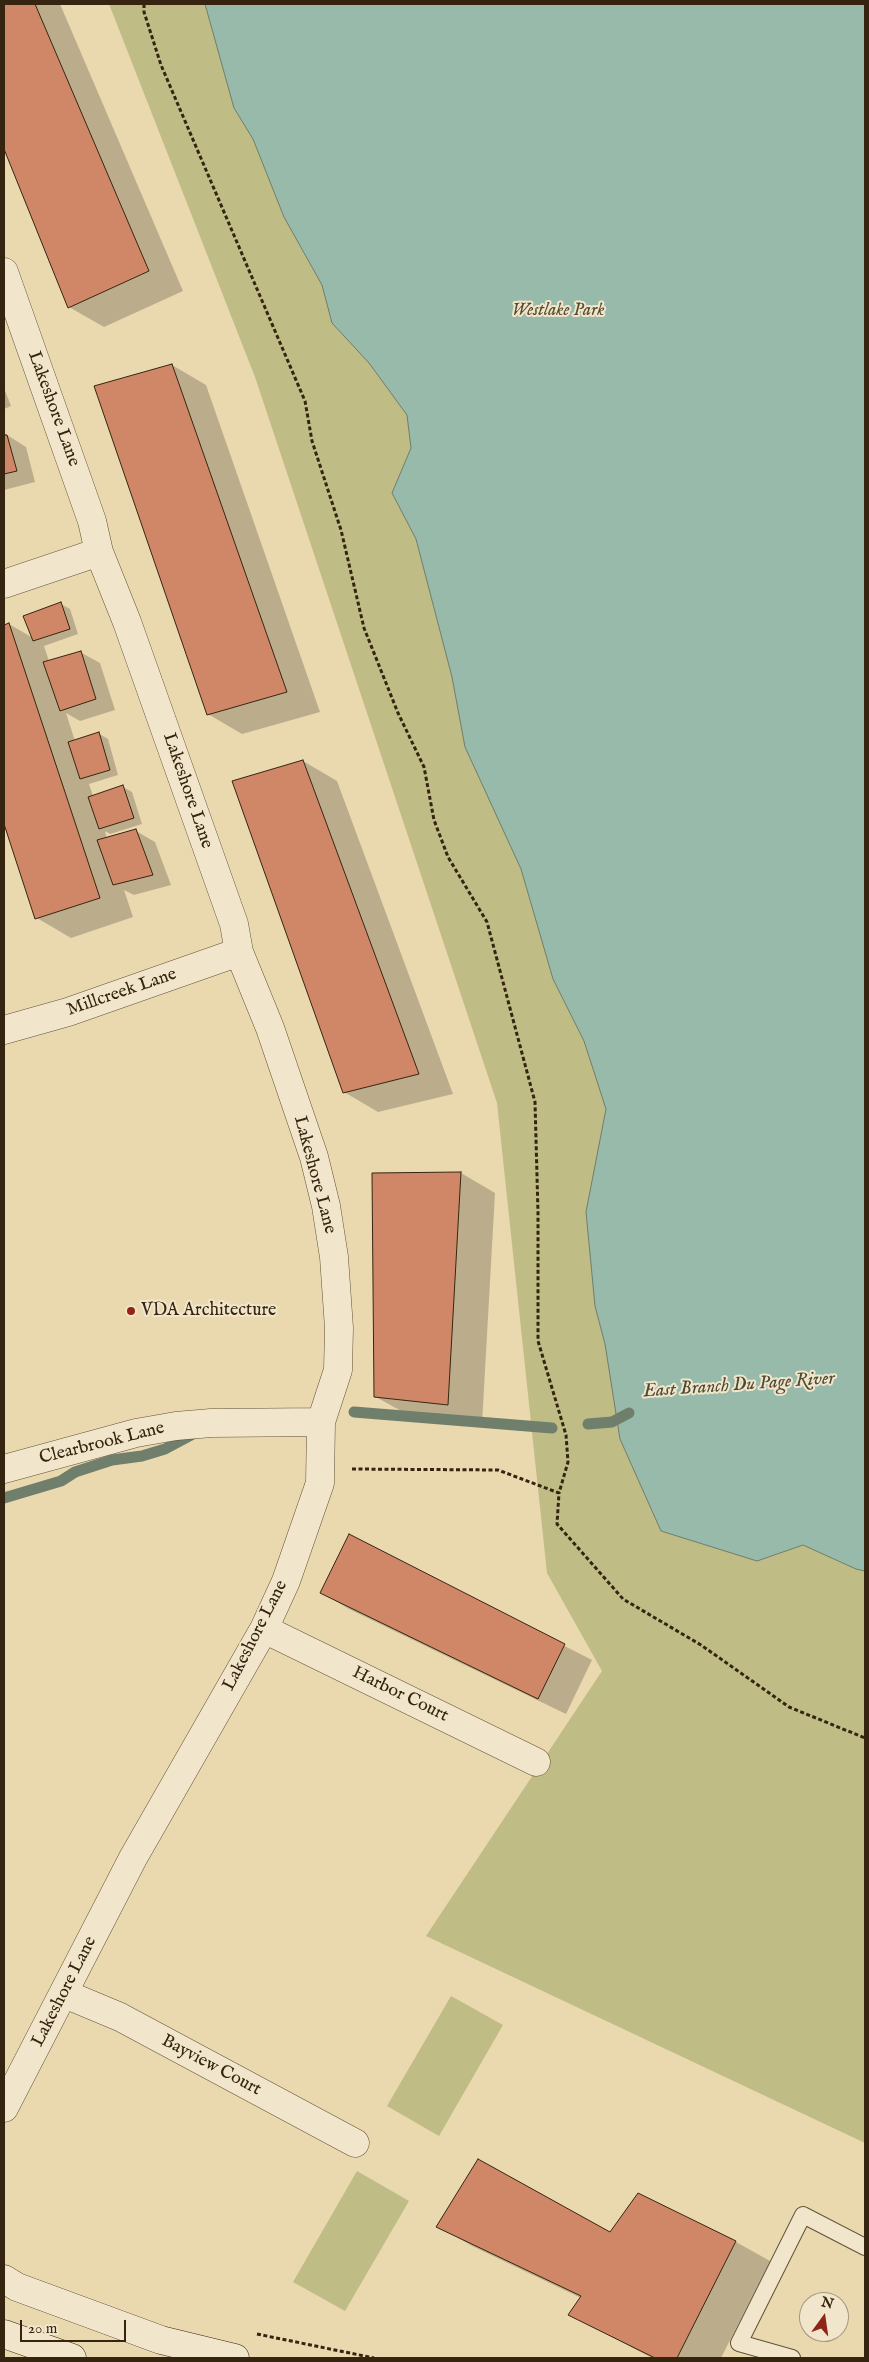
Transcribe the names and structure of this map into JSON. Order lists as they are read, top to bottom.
{
  "streets": {
    "street": [
      "Lakeshore Lane",
      "Millcreek Lane",
      "Clearbrook Lane",
      "Harbor Court",
      "Bayview Court"
    ]
  },
  "crossings": [
    ["Lakeshore Lane", "Millcreek Lane"],
    ["Lakeshore Lane", "Clearbrook Lane"],
    ["Lakeshore Lane", "Harbor Court"],
    ["Lakeshore Lane", "Bayview Court"]
  ],
  "water": ["East Branch Du Page River"],
  "parks": ["Westlake Park"],
  "places": ["VDA Architecture"],
  "scale_bar": "20 m",
  "north": "top"
}
